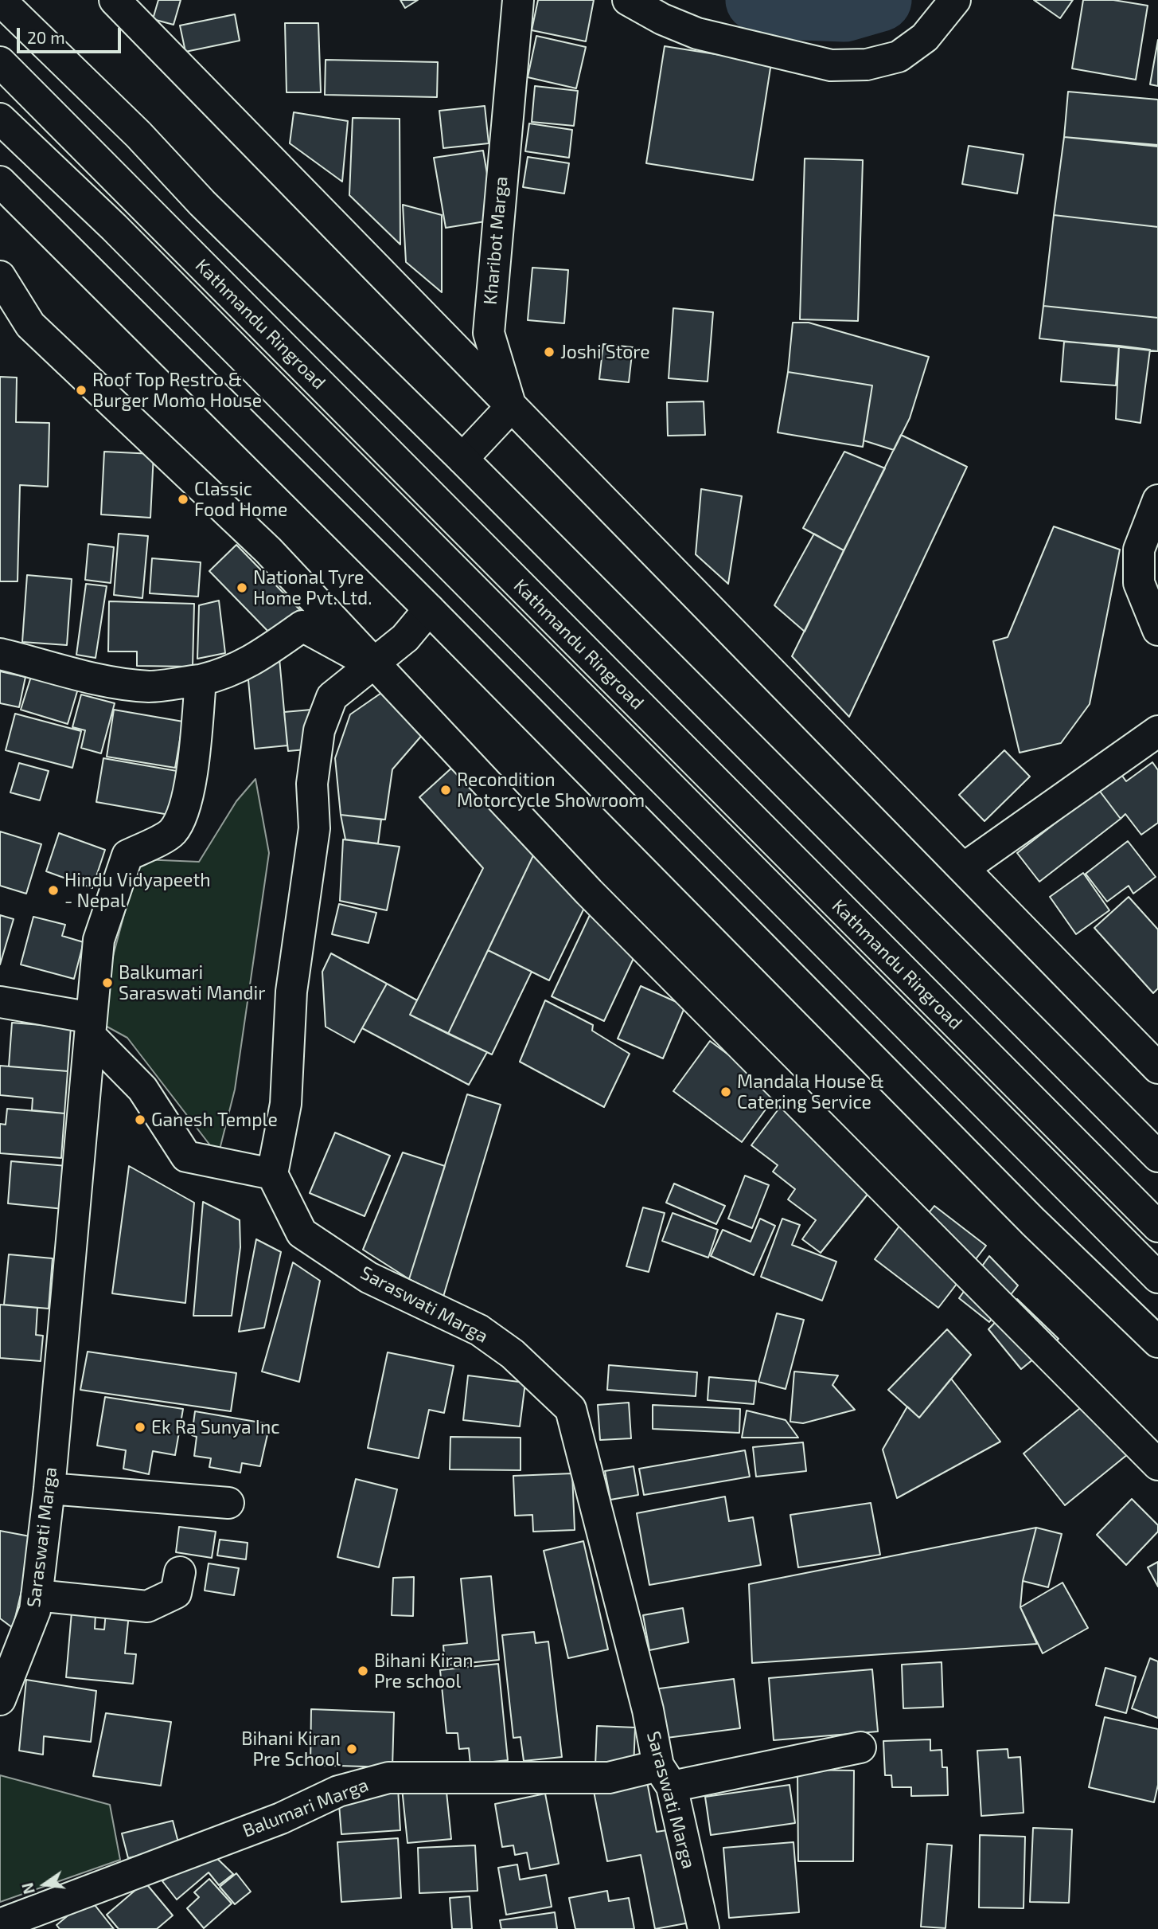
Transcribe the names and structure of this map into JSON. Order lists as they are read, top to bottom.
{
  "streets": {
    "main road": [
      "Kharibot Marga",
      "Kathmandu Ringroad",
      "Saraswati Marga",
      "Balumari Marga"
    ]
  },
  "crossings": [
    ["Saraswati Marga", "Balumari Marga"]
  ],
  "places": [
    "Joshi Store",
    "Roof Top Restro & Burger Momo House",
    "Classic Food Home",
    "National Tyre Home Pvt. Ltd.",
    "Recondition Motorcycle Showroom",
    "Hindu Vidyapeeth - Nepal",
    "Balkumari Saraswati Mandir",
    "Mandala House & Catering Service",
    "Ganesh Temple",
    "Ek Ra Sunya Inc",
    "Bihani Kiran Pre school",
    "Bihani Kiran Pre School"
  ],
  "scale_bar": "20 m",
  "north": "left"
}
